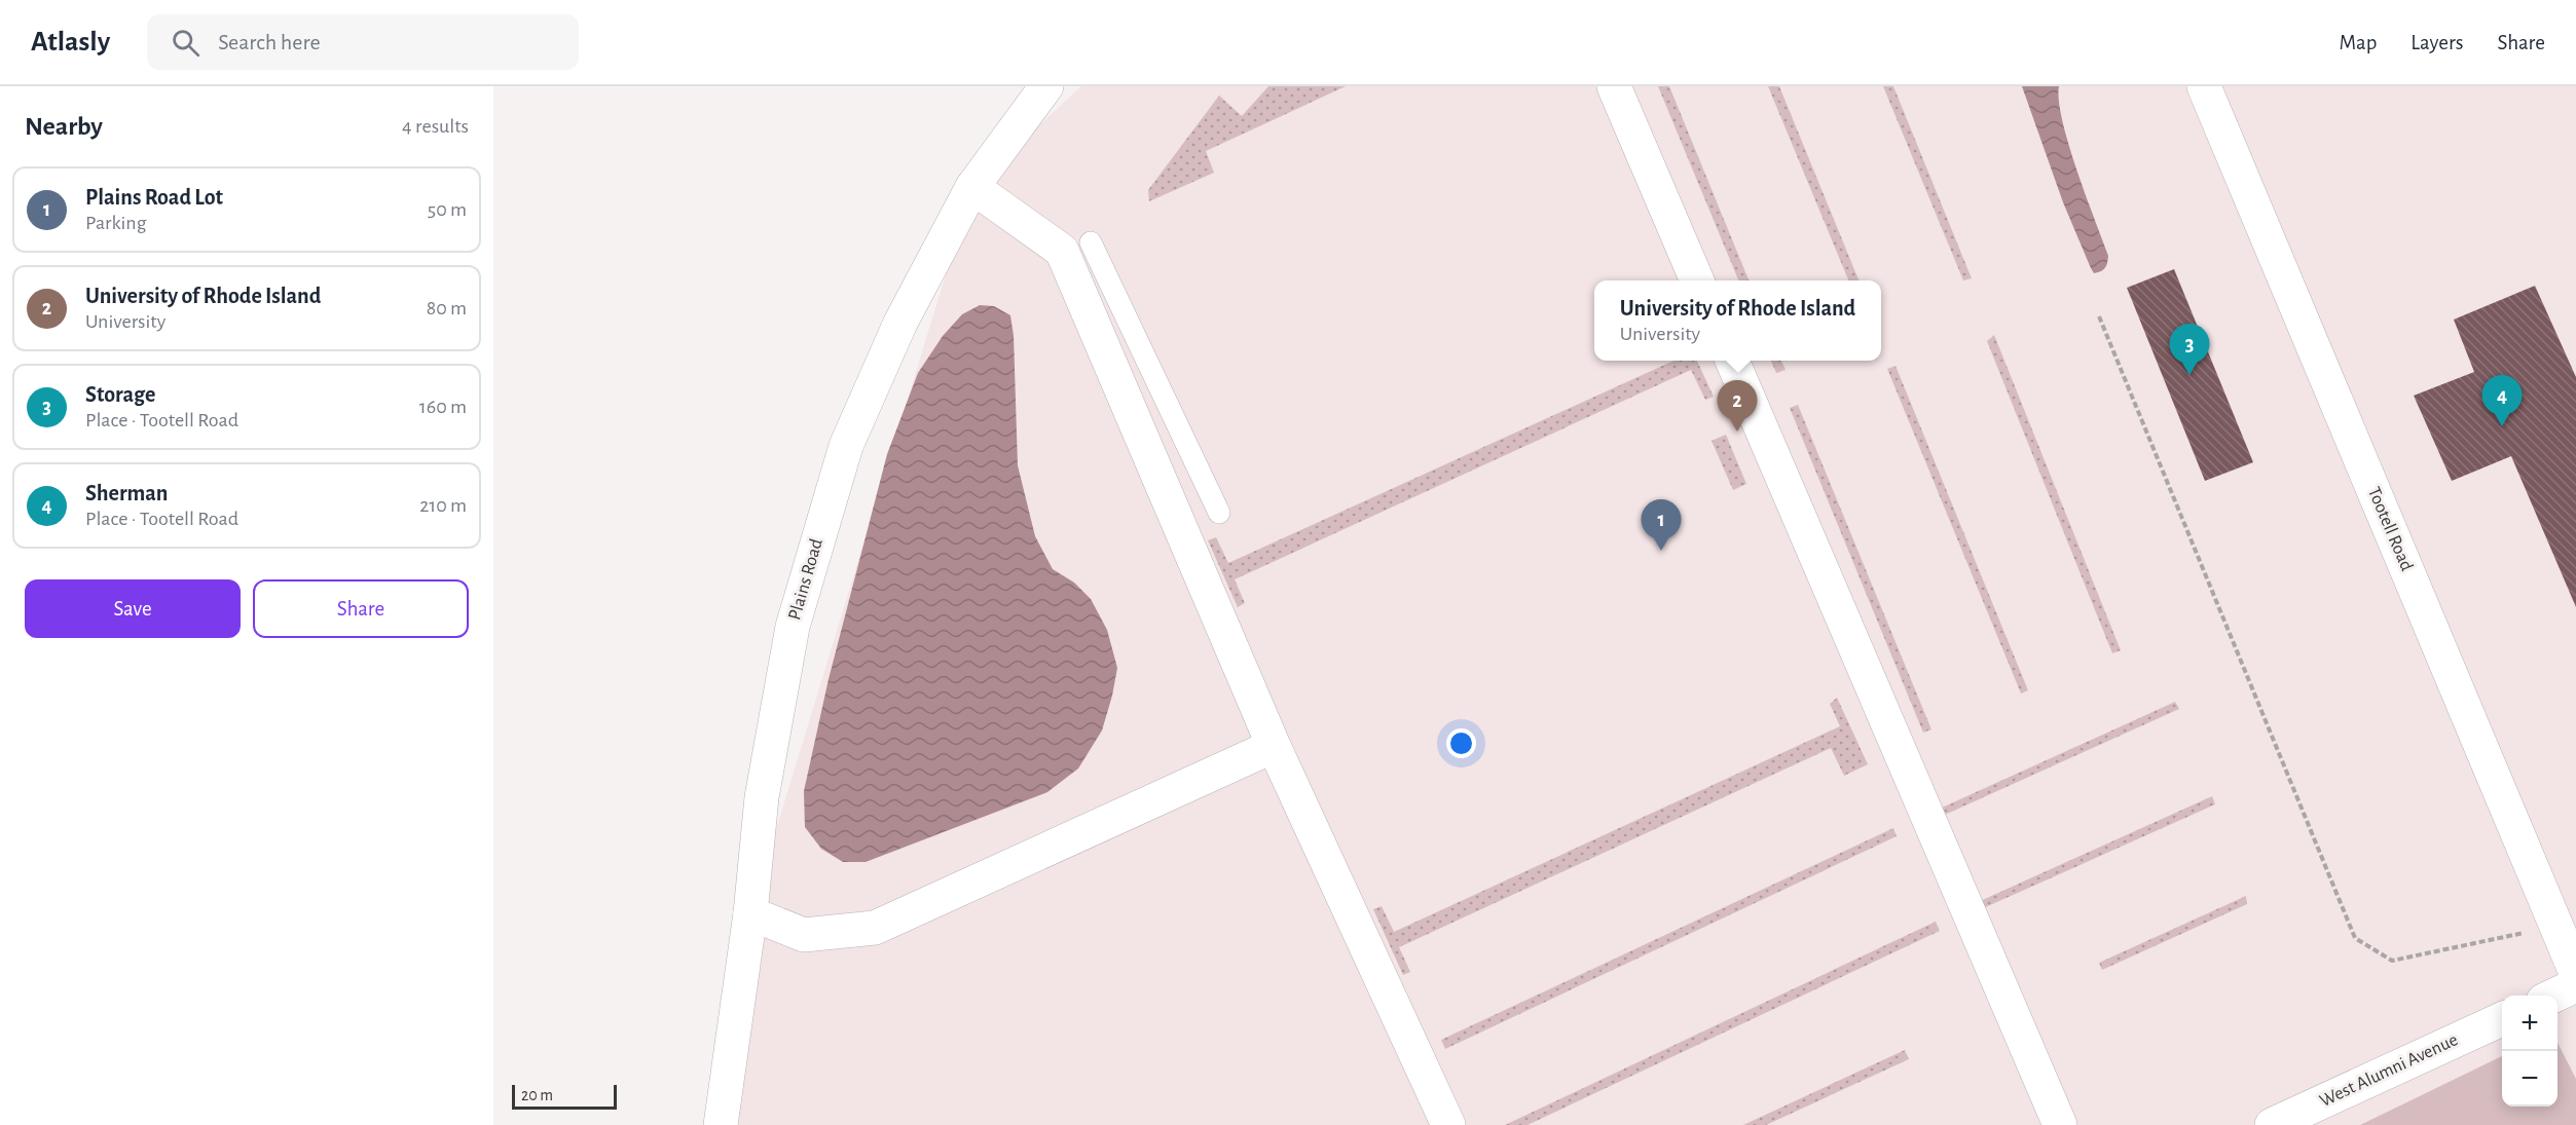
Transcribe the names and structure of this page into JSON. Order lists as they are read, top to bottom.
{
  "streets": {
    "street": ["Tootell Road", "Plains Road", "West Alumni Avenue"]
  },
  "scale_bar": "20 m",
  "page": {
    "header": "Atlasly",
    "search": "Search here",
    "nav": ["Map", "Layers", "Share"],
    "heading": ["Nearby", "4 results"],
    "list": [
      {
        "mark": "1",
        "name": "Plains Road Lot",
        "note": "Parking",
        "value": "50 m"
      },
      {
        "mark": "2",
        "name": "University of Rhode Island",
        "note": "University",
        "value": "80 m"
      },
      {
        "mark": "3",
        "name": "Storage",
        "note": "Place · Tootell Road",
        "value": "160 m"
      },
      {
        "mark": "4",
        "name": "Sherman",
        "note": "Place · Tootell Road",
        "value": "210 m"
      }
    ],
    "popup": ["University of Rhode Island", "University"],
    "pins": [
      "3",
      "4",
      "2",
      "1"
    ],
    "buttons": ["Save", "Share"],
    "map_buttons": ["+", "−"],
    "scale": "20 m"
  }
}
